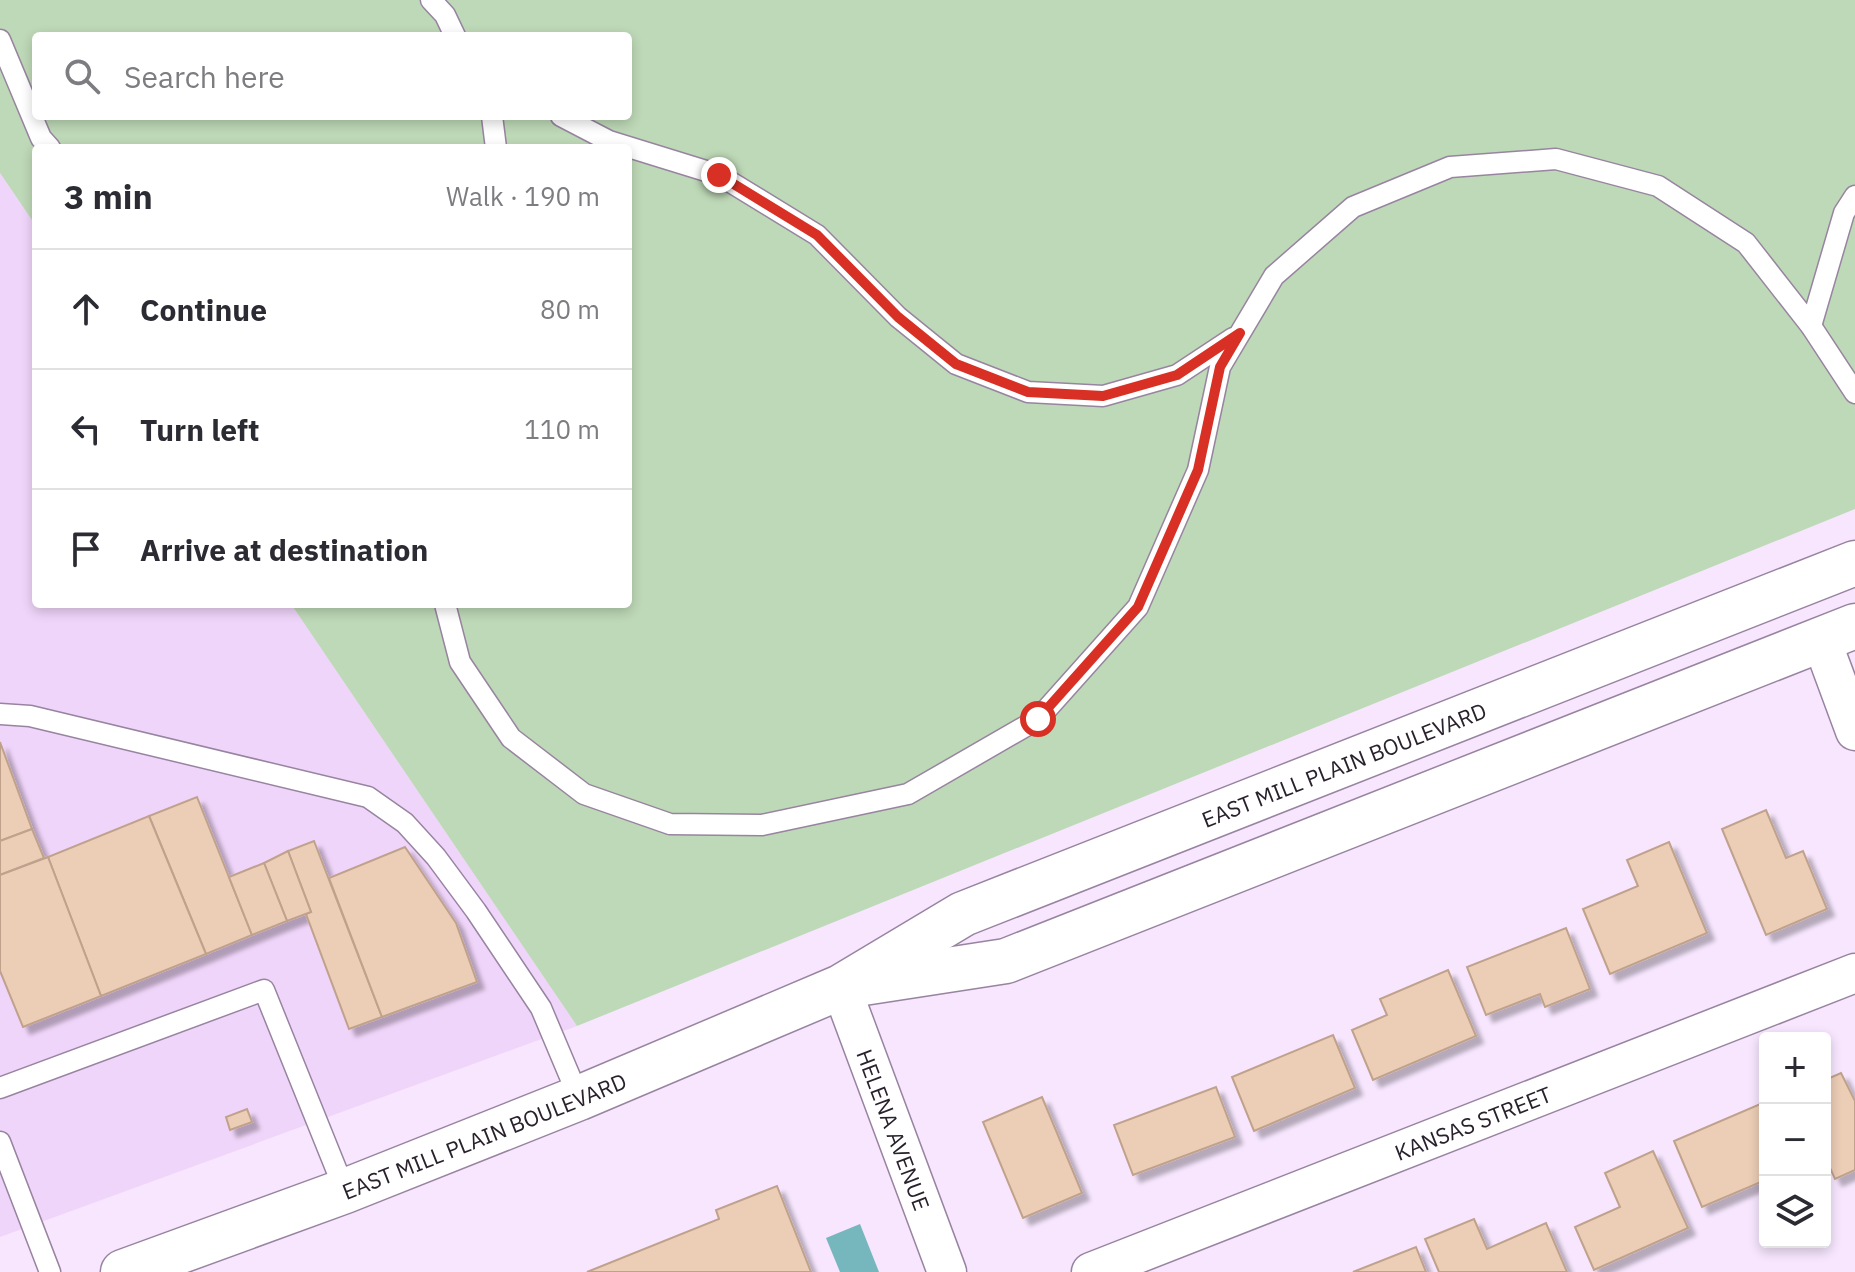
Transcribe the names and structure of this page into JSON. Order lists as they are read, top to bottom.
{
  "streets": {
    "main road": ["EAST MILL PLAIN BOULEVARD"],
    "street": ["KANSAS STREET", "HELENA AVENUE"]
  },
  "crossings": [
    ["EAST MILL PLAIN BOULEVARD", "HELENA AVENUE"]
  ],
  "page": {
    "search": "Search here",
    "heading": ["3 min", "Walk · 190 m"],
    "list": [
      ["Continue", "80 m"],
      ["Turn left", "110 m"],
      "Arrive at destination"
    ],
    "map_buttons": ["+", "−"]
  }
}
